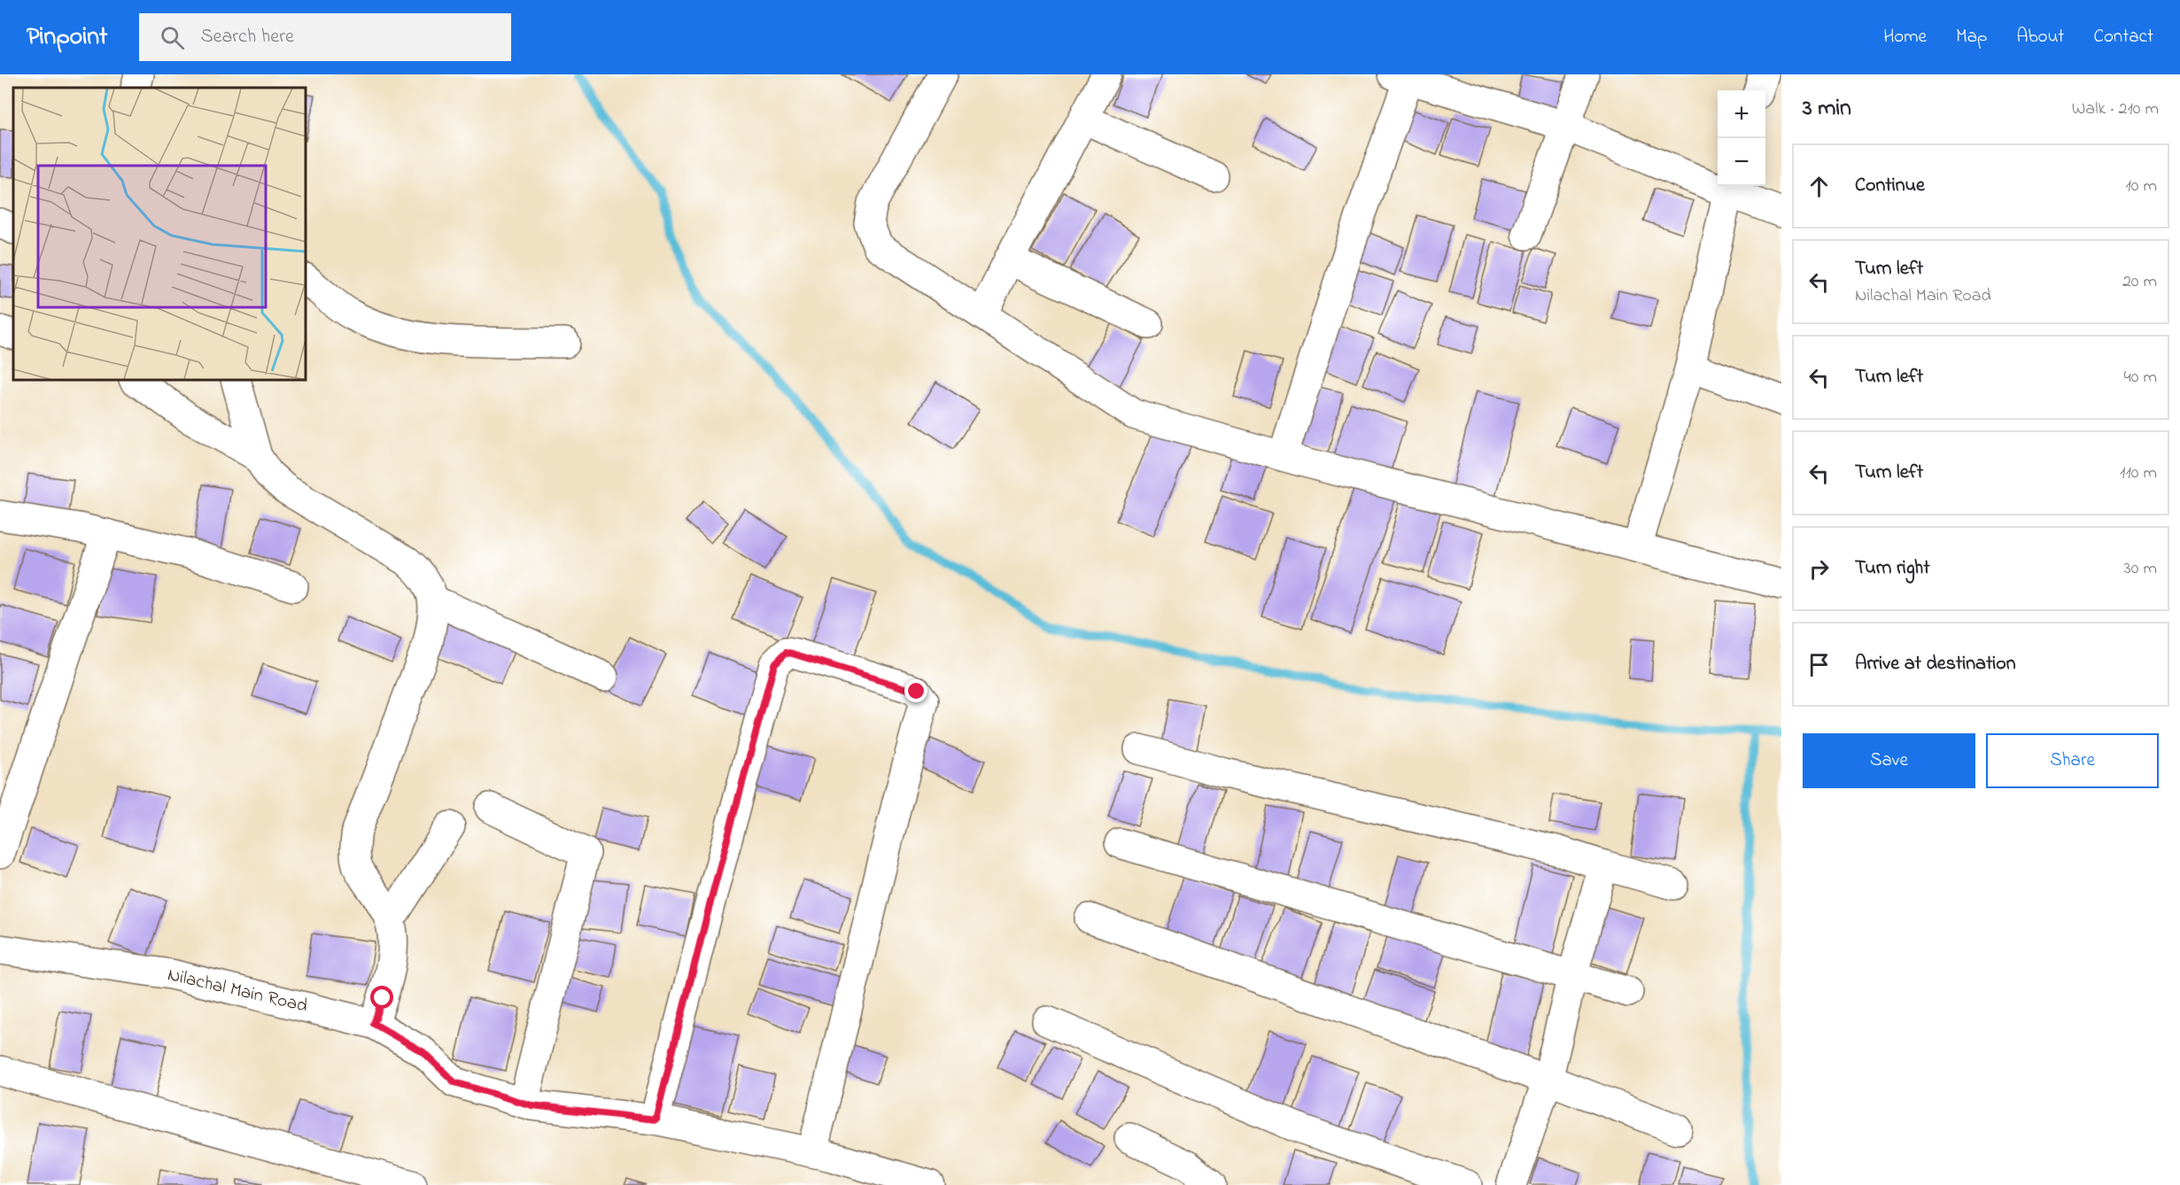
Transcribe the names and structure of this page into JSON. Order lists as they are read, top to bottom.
{
  "streets": {
    "street": ["Nilachal Main Road"]
  },
  "page": {
    "header": "Pinpoint",
    "search": "Search here",
    "nav": [
      "Home",
      "Map",
      "About",
      "Contact"
    ],
    "heading": ["3 min", "Walk · 210 m"],
    "map_buttons": ["+", "−"],
    "list": [
      ["Continue", "10 m"],
      ["Turn left", "Nilachal Main Road", "20 m"],
      ["Turn left", "40 m"],
      ["Turn left", "110 m"],
      ["Turn right", "30 m"],
      "Arrive at destination"
    ],
    "buttons": ["Save", "Share"]
  }
}
